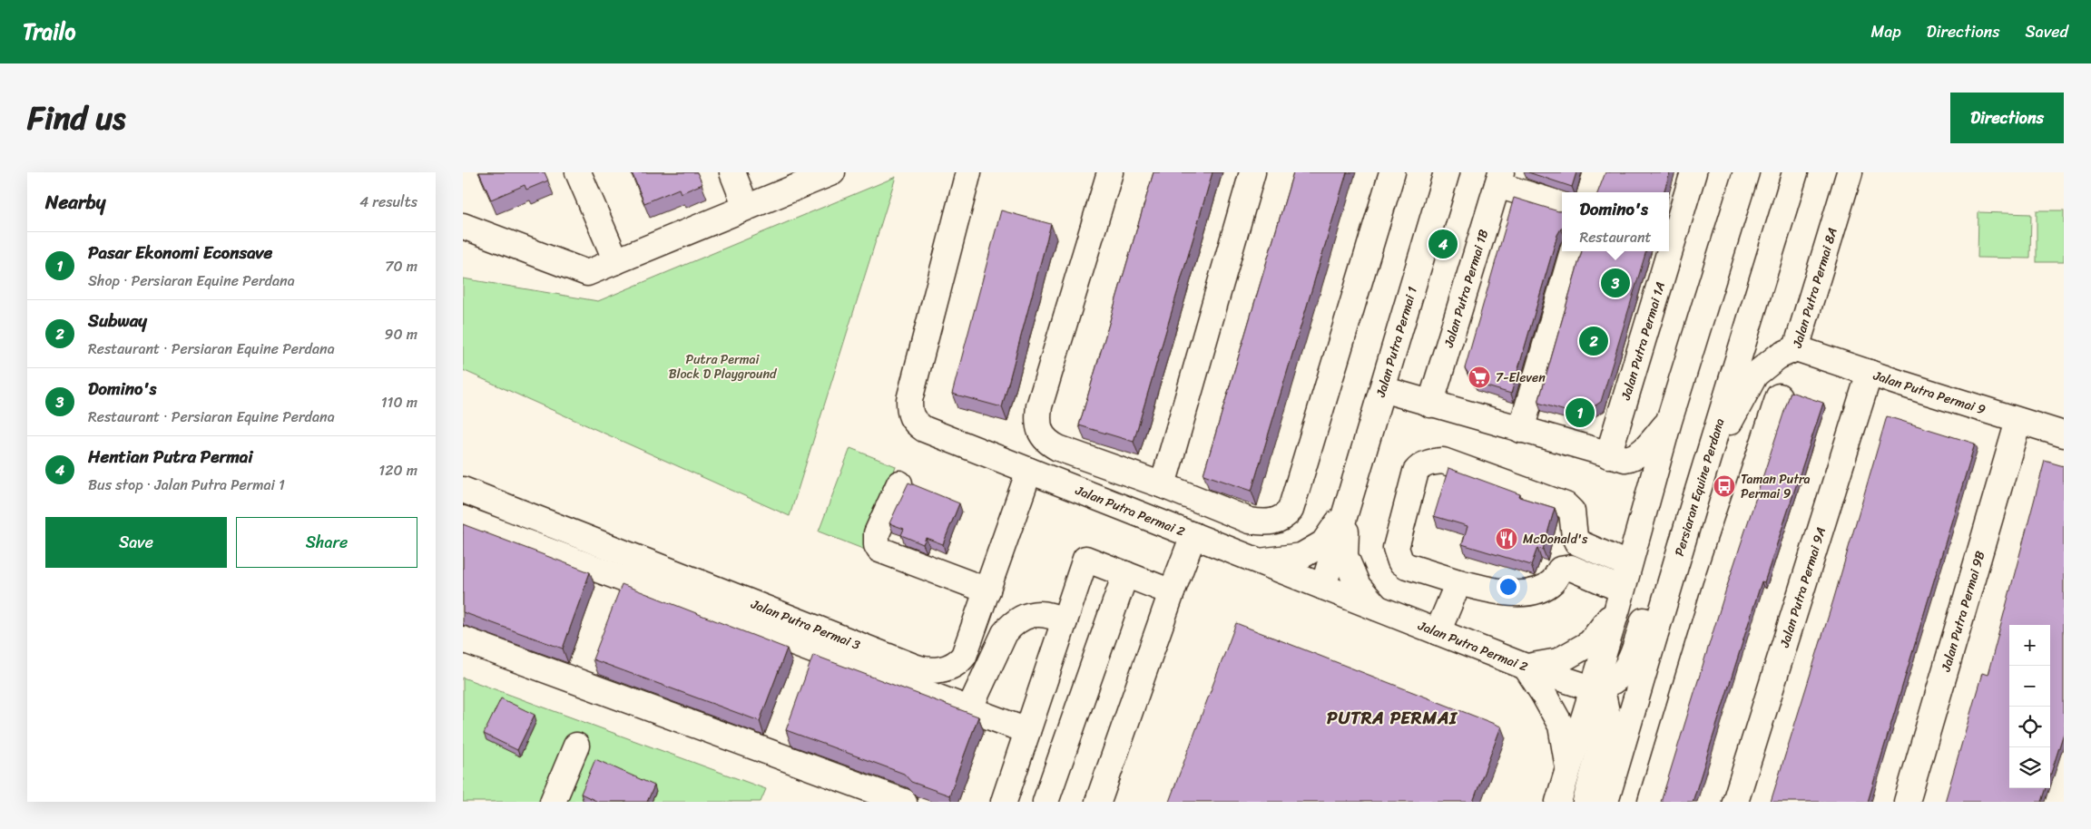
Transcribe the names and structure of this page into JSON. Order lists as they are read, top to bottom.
{
  "streets": {
    "street": [
      "Jalan Putra Permai 8A",
      "Jalan Putra Permai 1B",
      "Jalan Putra Permai 1A",
      "Jalan Putra Permai 1",
      "Jalan Putra Permai 9",
      "Persiaran Equine Perdana",
      "Jalan Putra Permai 2",
      "Jalan Putra Permai 9A",
      "Jalan Putra Permai 9B",
      "Jalan Putra Permai 3"
    ]
  },
  "crossings": [
    ["Jalan Putra Permai 8A", "Jalan Putra Permai 9"],
    ["Jalan Putra Permai 8A", "Persiaran Equine Perdana"],
    ["Jalan Putra Permai 1", "Jalan Putra Permai 2"],
    ["Jalan Putra Permai 9", "Jalan Putra Permai 9A"],
    ["Jalan Putra Permai 9", "Jalan Putra Permai 9B"],
    ["Jalan Putra Permai 2", "Jalan Putra Permai 3"]
  ],
  "districts": ["PUTRA PERMAI"],
  "parks": ["Putra Permai Block D Playground"],
  "places": {
    "supermarket": ["7-Eleven"],
    "bus stop": ["Taman Putra Permai 9"],
    "restaurant": ["McDonald's"]
  },
  "page": {
    "header": "Trailo",
    "nav": ["Map", "Directions", "Saved"],
    "title": "Find us",
    "buttons": [
      "Directions",
      ["Save", "Share"]
    ],
    "heading": ["Nearby", "4 results"],
    "popup": ["Domino's", "Restaurant"],
    "pins": [
      "4",
      "3",
      "2",
      "1"
    ],
    "list": [
      {
        "mark": "1",
        "name": "Pasar Ekonomi Econsave",
        "note": "Shop · Persiaran Equine Perdana",
        "value": "70 m"
      },
      {
        "mark": "2",
        "name": "Subway",
        "note": "Restaurant · Persiaran Equine Perdana",
        "value": "90 m"
      },
      {
        "mark": "3",
        "name": "Domino's",
        "note": "Restaurant · Persiaran Equine Perdana",
        "value": "110 m"
      },
      {
        "mark": "4",
        "name": "Hentian Putra Permai",
        "note": "Bus stop · Jalan Putra Permai 1",
        "value": "120 m"
      }
    ],
    "map_buttons": ["+", "−"]
  }
}
